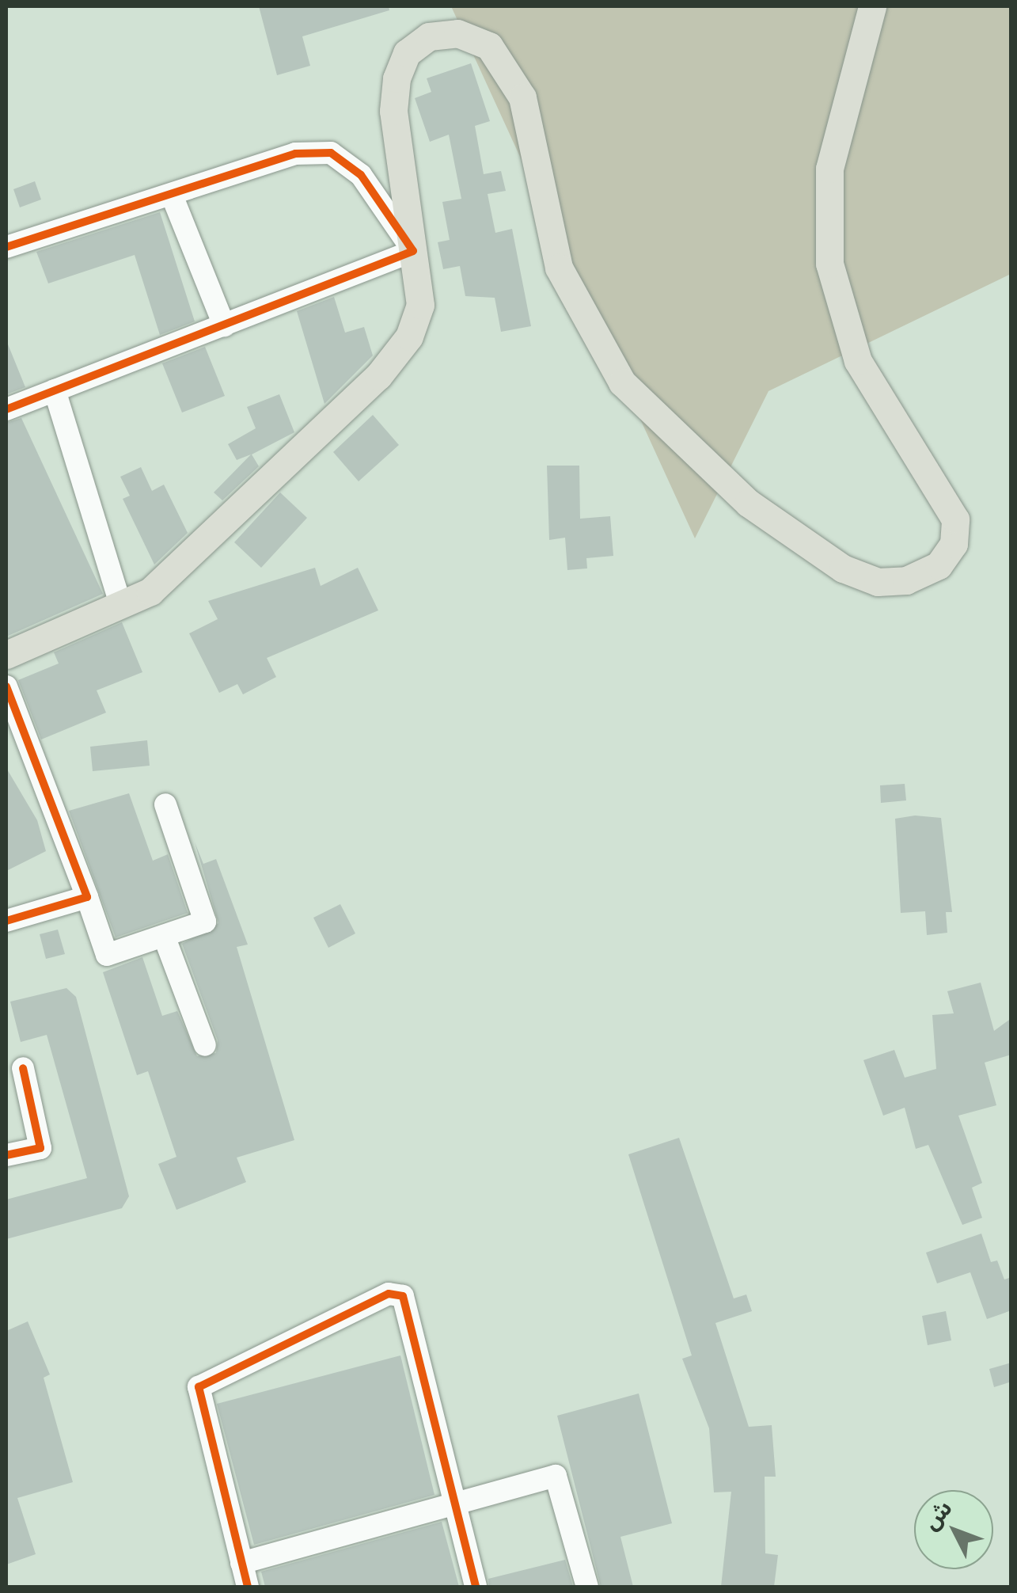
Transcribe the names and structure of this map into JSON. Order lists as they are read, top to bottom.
{
  "north": "top left"
}
